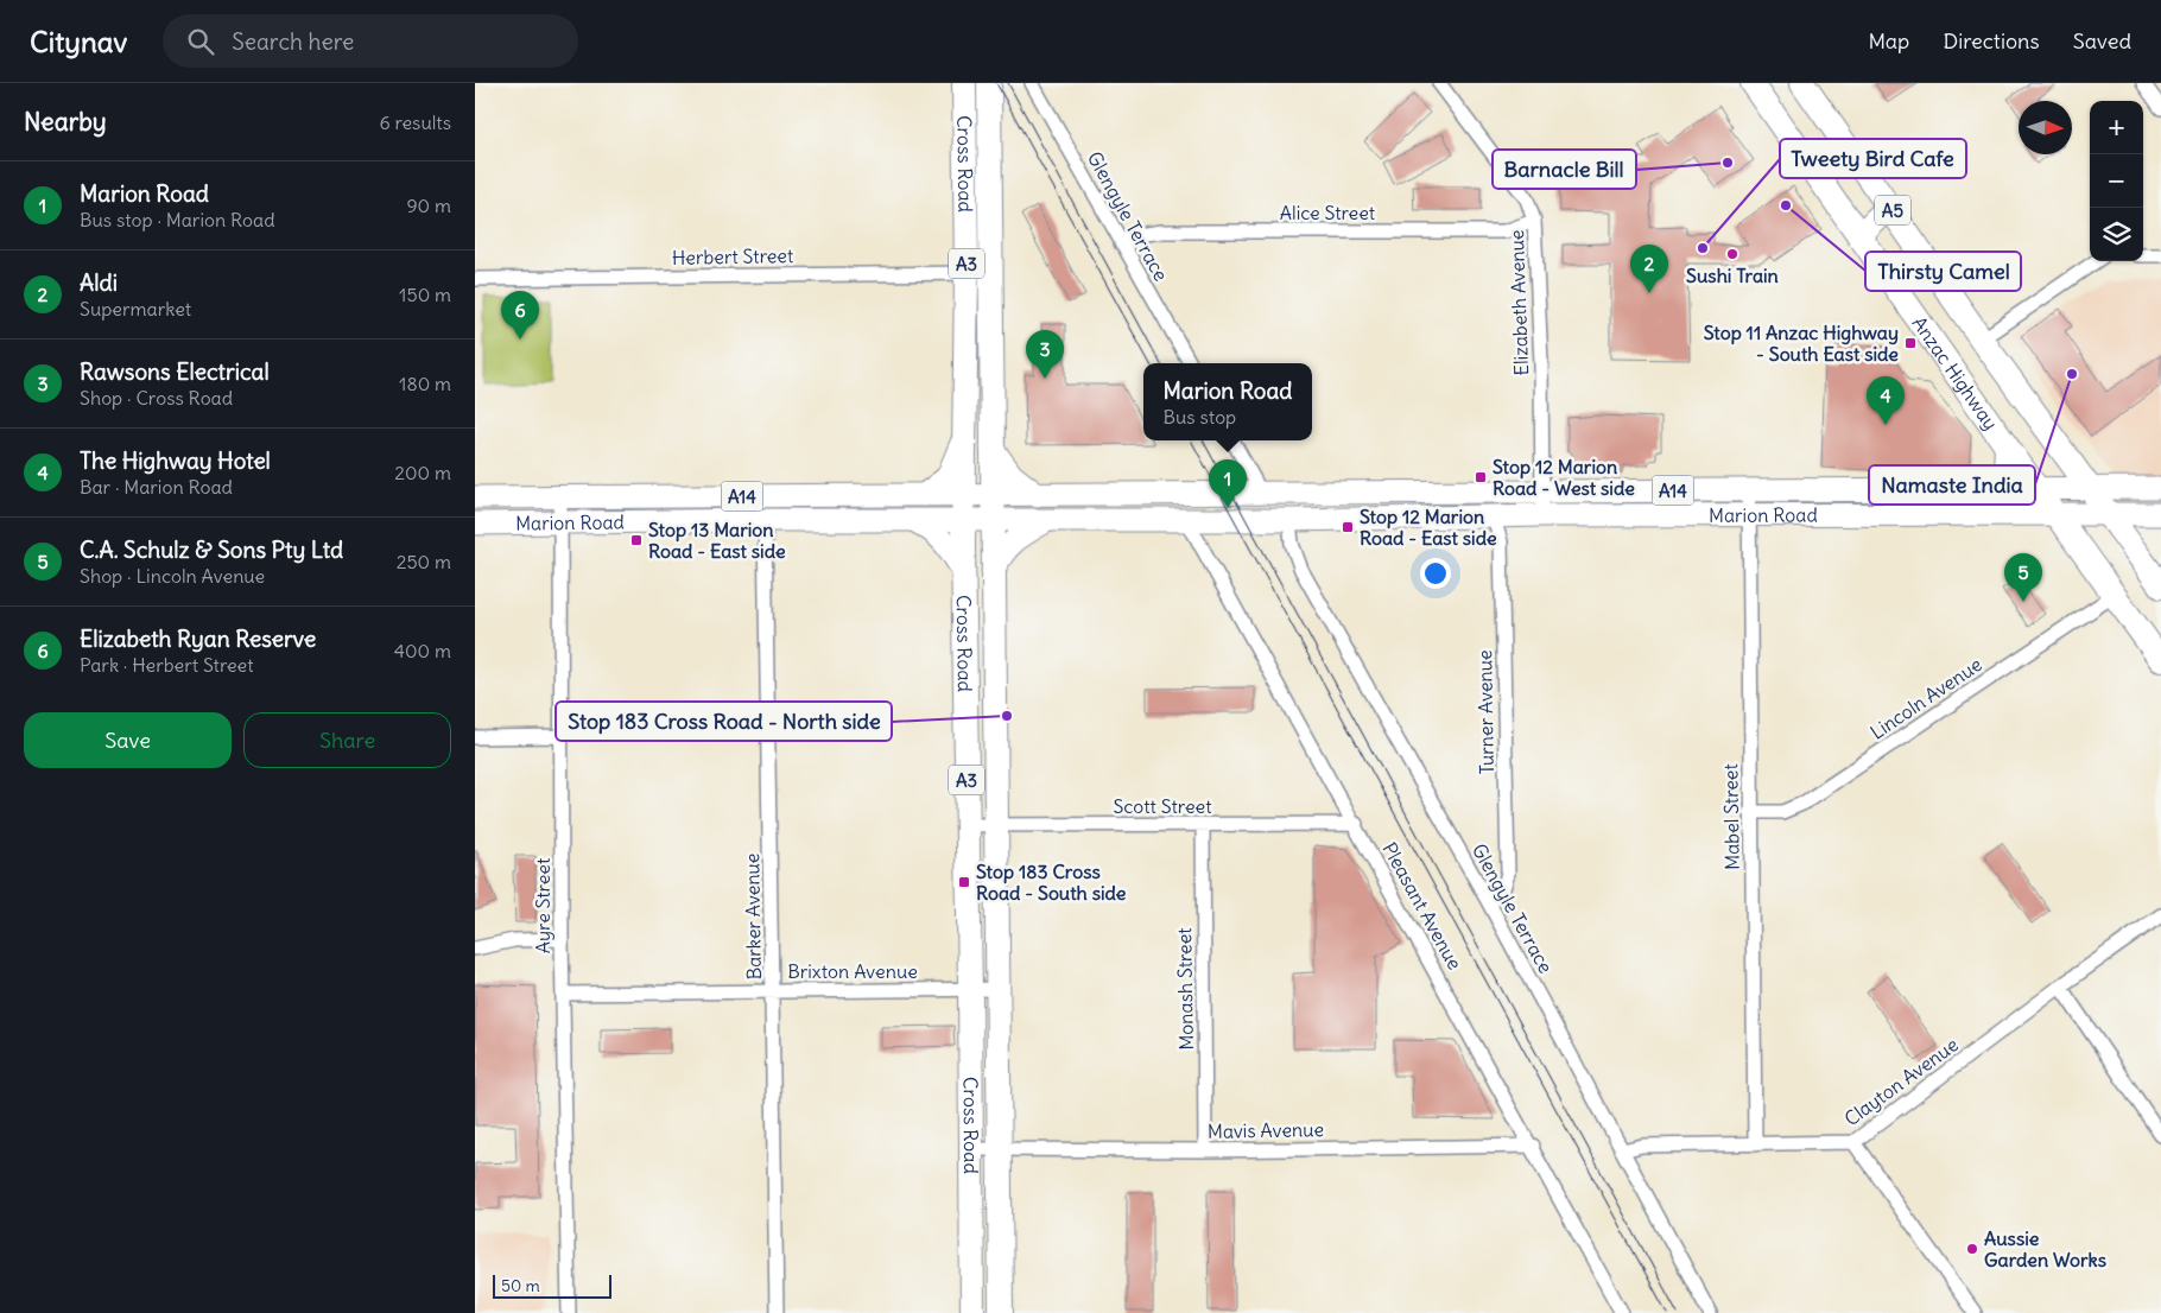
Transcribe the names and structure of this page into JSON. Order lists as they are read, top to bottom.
{
  "streets": {
    "highway": [
      "Cross Road",
      "A5",
      "A3",
      "Anzac Highway"
    ],
    "main road": ["A14", "Marion Road"],
    "street": [
      "Alice Street",
      "Glengyle Terrace",
      "Herbert Street",
      "Elizabeth Avenue",
      "Lincoln Avenue",
      "Turner Avenue",
      "Scott Street",
      "Mabel Street",
      "Ayre Street",
      "Pleasant Avenue",
      "Barker Avenue",
      "Brixton Avenue",
      "Monash Street",
      "Clayton Avenue",
      "Mavis Avenue"
    ]
  },
  "crossings": [
    ["Cross Road", "Herbert Street"],
    ["Cross Road", "Marion Road"],
    ["Cross Road", "Scott Street"],
    ["Cross Road", "Brixton Avenue"],
    ["Cross Road", "Mavis Avenue"],
    ["A5", "Marion Road"],
    ["Alice Street", "Glengyle Terrace"],
    ["Alice Street", "Elizabeth Avenue"],
    ["Glengyle Terrace", "Marion Road"],
    ["Glengyle Terrace", "Turner Avenue"],
    ["Glengyle Terrace", "Clayton Avenue"],
    ["Elizabeth Avenue", "Marion Road"],
    ["Anzac Highway", "Marion Road"],
    ["Anzac Highway", "Lincoln Avenue"],
    ["Marion Road", "Turner Avenue"],
    ["Marion Road", "Mabel Street"],
    ["Marion Road", "Ayre Street"],
    ["Marion Road", "Pleasant Avenue"],
    ["Marion Road", "Barker Avenue"],
    ["Lincoln Avenue", "Mabel Street"],
    ["Scott Street", "Pleasant Avenue"],
    ["Scott Street", "Monash Street"],
    ["Mabel Street", "Clayton Avenue"],
    ["Ayre Street", "Brixton Avenue"],
    ["Pleasant Avenue", "Mavis Avenue"],
    ["Barker Avenue", "Brixton Avenue"],
    ["Monash Street", "Mavis Avenue"]
  ],
  "places": {
    "other": [
      "Barnacle Bill",
      "Thirsty Camel",
      "Tweety Bird Cafe",
      "Sushi Train",
      "Namaste India",
      "Stop 183 Cross Road - North side",
      "Aussie Garden Works"
    ],
    "transit": [
      "Stop 11 Anzac Highway - South East side",
      "Stop 12 Marion Road - West side",
      "Stop 12 Marion Road - East side",
      "Stop 13 Marion Road - East side",
      "Stop 183 Cross Road - South side"
    ]
  },
  "scale_bar": "50 m",
  "north": "right",
  "page": {
    "header": "Citynav",
    "search": "Search here",
    "nav": ["Map", "Directions", "Saved"],
    "heading": ["Nearby", "6 results"],
    "map_buttons": ["+", "−"],
    "list": [
      {
        "mark": "1",
        "name": "Marion Road",
        "note": "Bus stop · Marion Road",
        "value": "90 m"
      },
      {
        "mark": "2",
        "name": "Aldi",
        "note": "Supermarket",
        "value": "150 m"
      },
      {
        "mark": "3",
        "name": "Rawsons Electrical",
        "note": "Shop · Cross Road",
        "value": "180 m"
      },
      {
        "mark": "4",
        "name": "The Highway Hotel",
        "note": "Bar · Marion Road",
        "value": "200 m"
      },
      {
        "mark": "5",
        "name": "C.A. Schulz & Sons Pty Ltd",
        "note": "Shop · Lincoln Avenue",
        "value": "250 m"
      },
      {
        "mark": "6",
        "name": "Elizabeth Ryan Reserve",
        "note": "Park · Herbert Street",
        "value": "400 m"
      }
    ],
    "pins": [
      "2",
      "6",
      "3",
      "4",
      "1",
      "5"
    ],
    "popup": ["Marion Road", "Bus stop"],
    "buttons": ["Save", "Share"],
    "scale": "50 m"
  }
}
